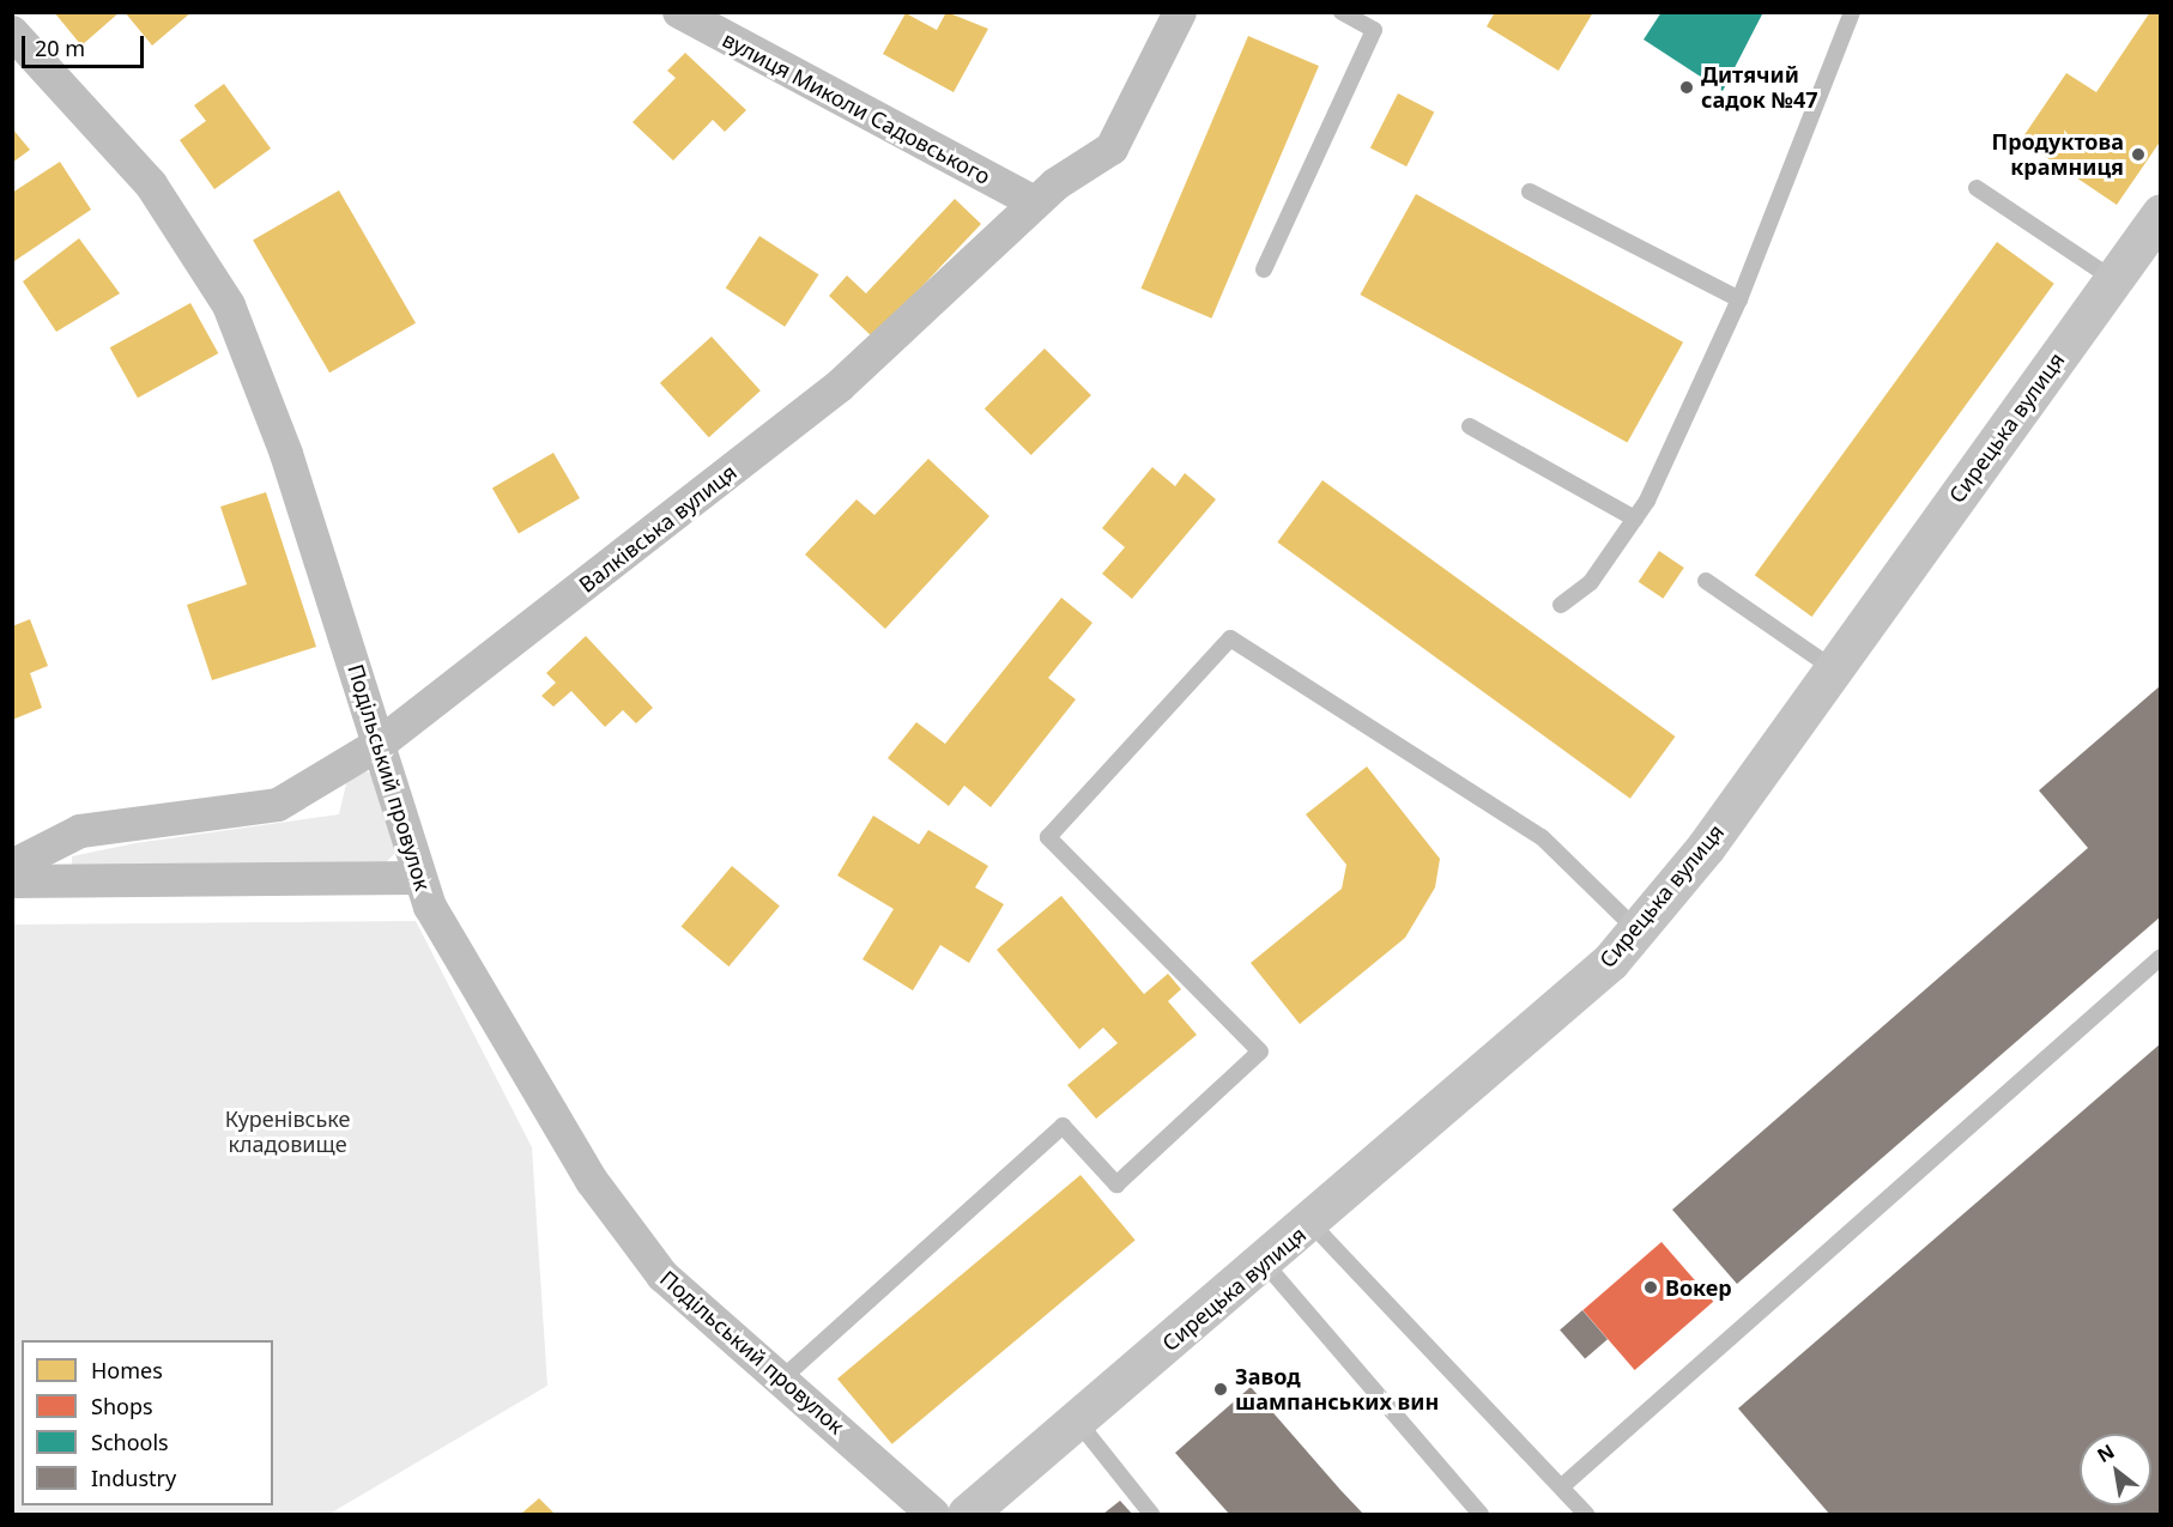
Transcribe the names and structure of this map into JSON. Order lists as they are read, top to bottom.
{
  "streets": {
    "main road": ["Сирецька вулиця"],
    "street": ["вулиця Миколи Садовського", "Валківська вулиця", "Подільський провулок"]
  },
  "crossings": [
    ["вулиця Миколи Садовського", "Валківська вулиця"],
    ["Валківська вулиця", "Подільський провулок"]
  ],
  "parks": ["Куренівське кладовище"],
  "places": [
    "Дитячий садок №47",
    "Продуктова крамниця",
    "Вокер",
    "Завод шампанських вин"
  ],
  "legend": [
    "Homes",
    "Shops",
    "Schools",
    "Industry"
  ],
  "scale_bar": "20 m",
  "north": "top left"
}
